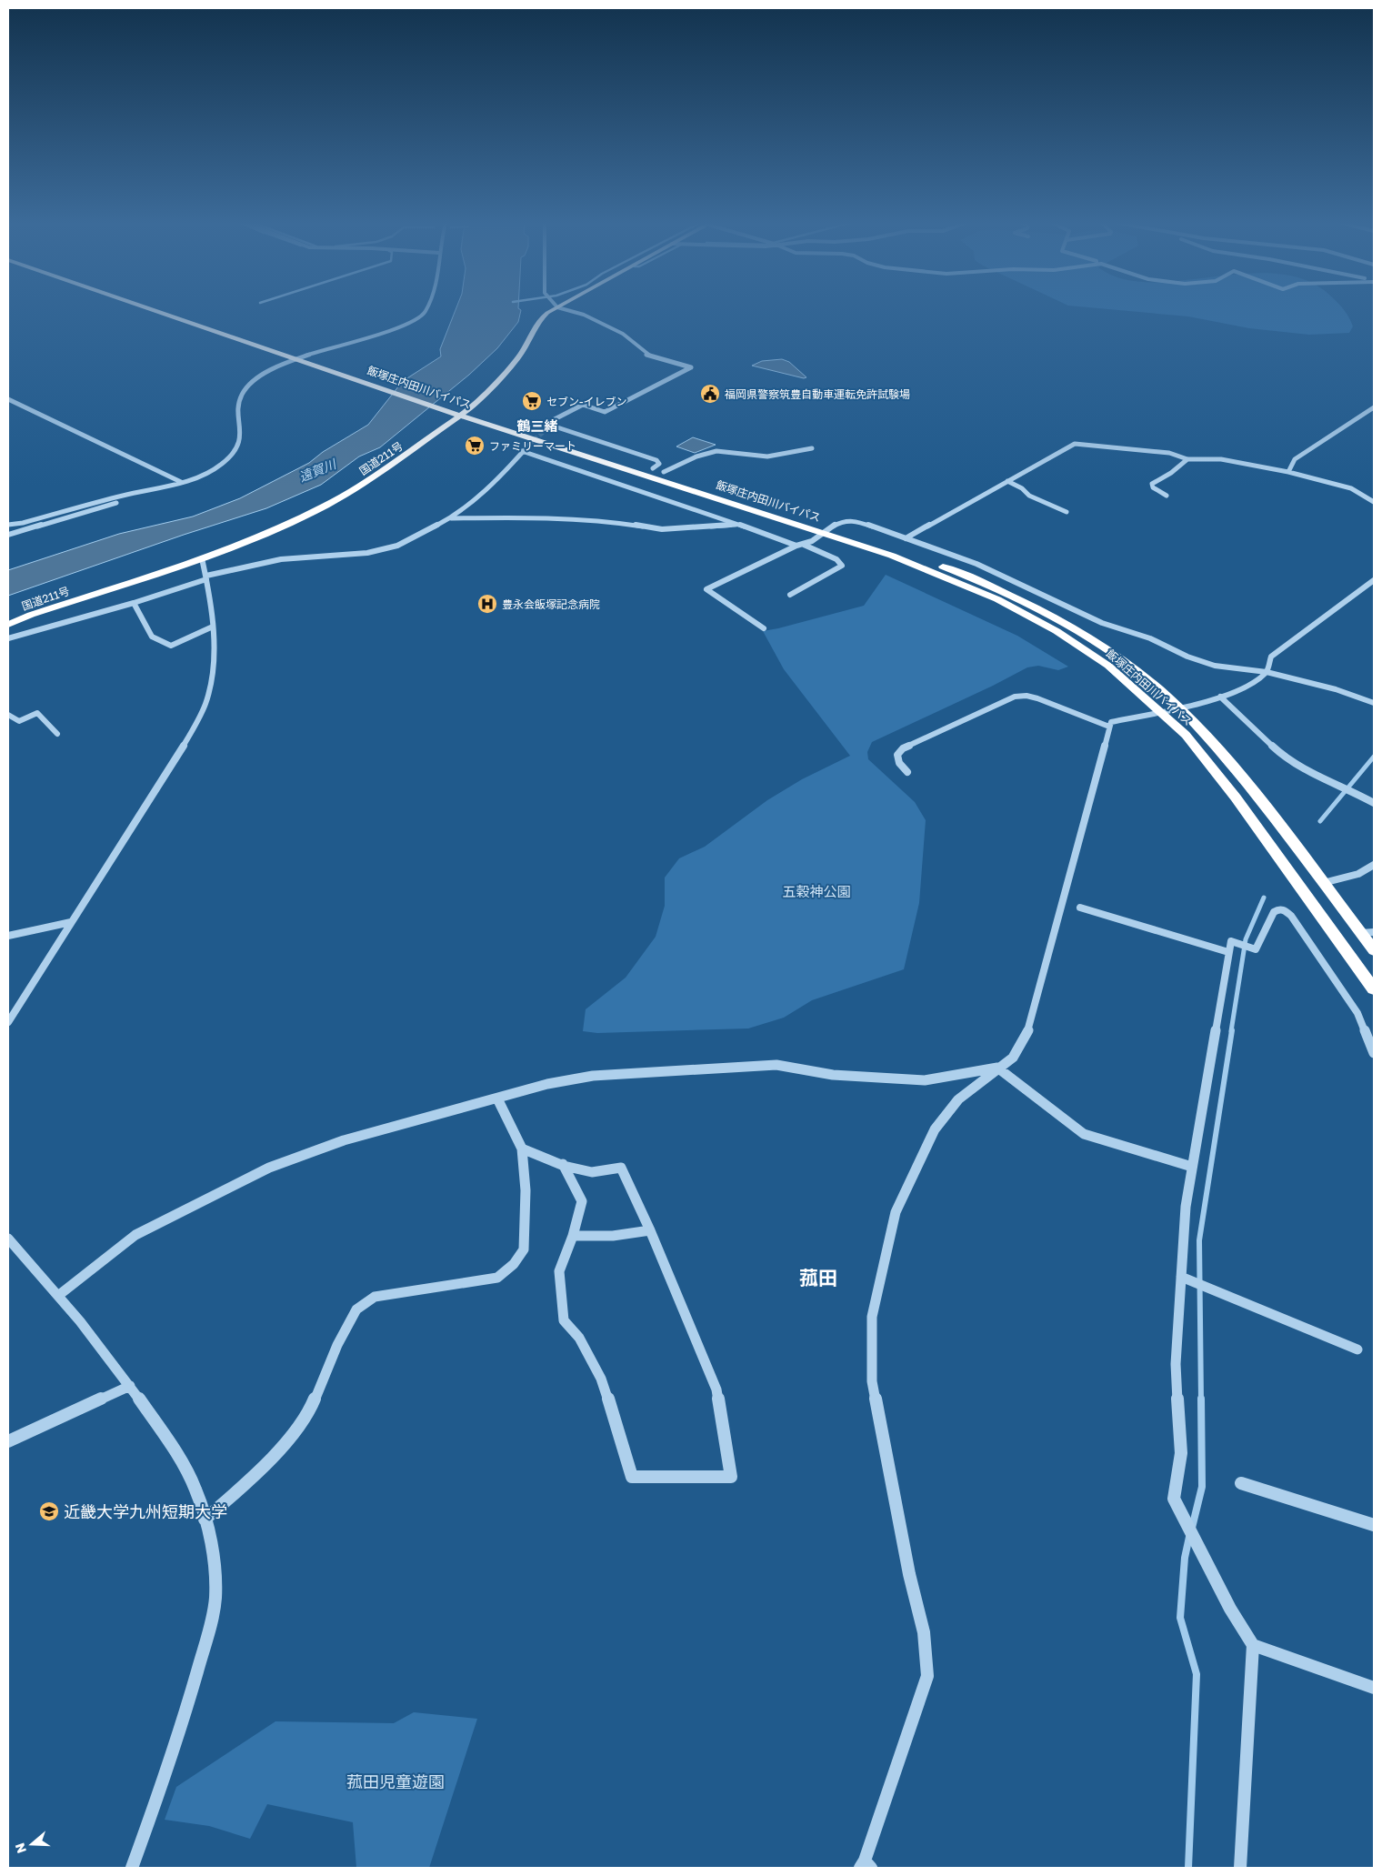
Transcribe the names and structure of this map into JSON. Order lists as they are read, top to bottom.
{
  "streets": {
    "highway": ["飯塚庄内田川バイパス", "国道211号"]
  },
  "crossings": [
    ["飯塚庄内田川バイパス", "国道211号"]
  ],
  "districts": ["鶴三緒", "菰田"],
  "water": ["遠賀川"],
  "parks": ["五穀神公園", "菰田児童遊園"],
  "places": {
    "public building": ["福岡県警察筑豊自動車運転免許試験場"],
    "supermarket": ["セブン-イレブン", "ファミリーマート"],
    "hospital": ["豊永会飯塚記念病院"],
    "school or university": ["近畿大学九州短期大学"]
  },
  "north": "left"
}
